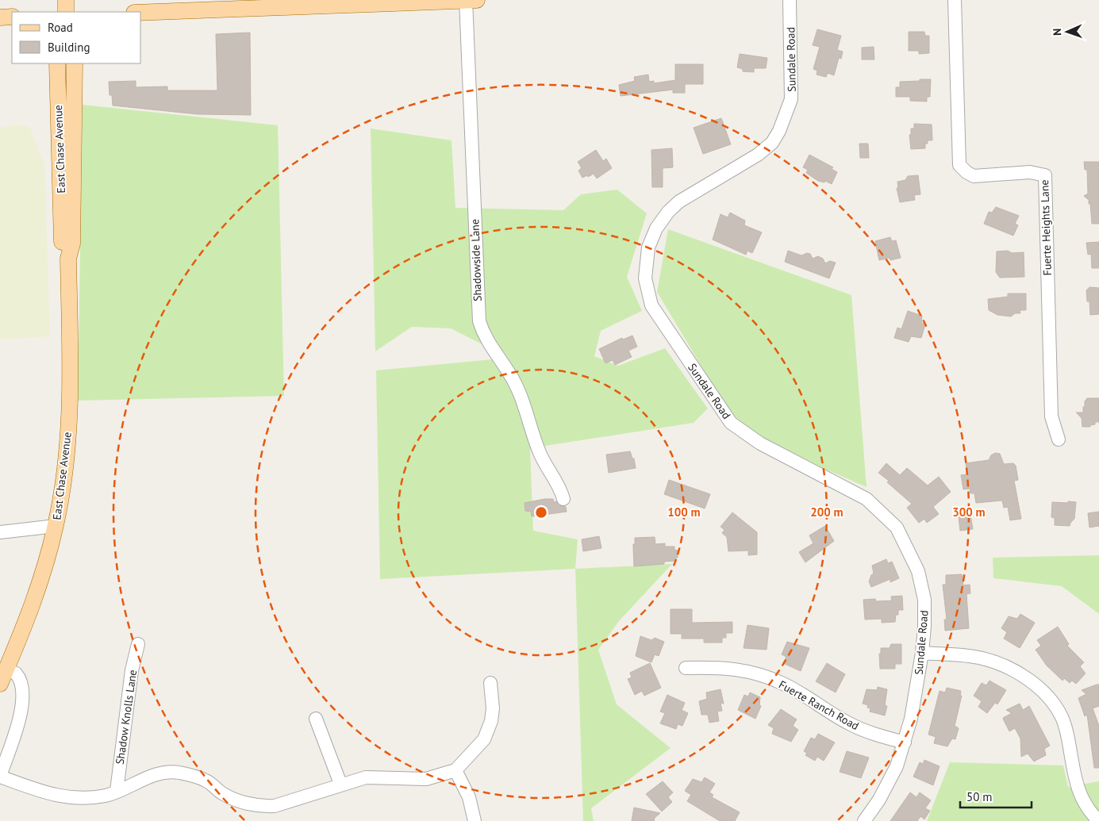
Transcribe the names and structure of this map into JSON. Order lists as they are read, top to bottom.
{
  "streets": {
    "main road": ["East Chase Avenue"],
    "street": [
      "Sundale Road",
      "Fuerte Heights Lane",
      "Shadowside Lane",
      "Fuerte Ranch Road",
      "Shadow Knolls Lane"
    ]
  },
  "crossings": [
    ["Sundale Road", "Fuerte Ranch Road"]
  ],
  "legend": ["Road", "Building"],
  "scale_bar": "50 m",
  "north": "left",
  "rings": ["100 m", "200 m", "300 m"]
}
